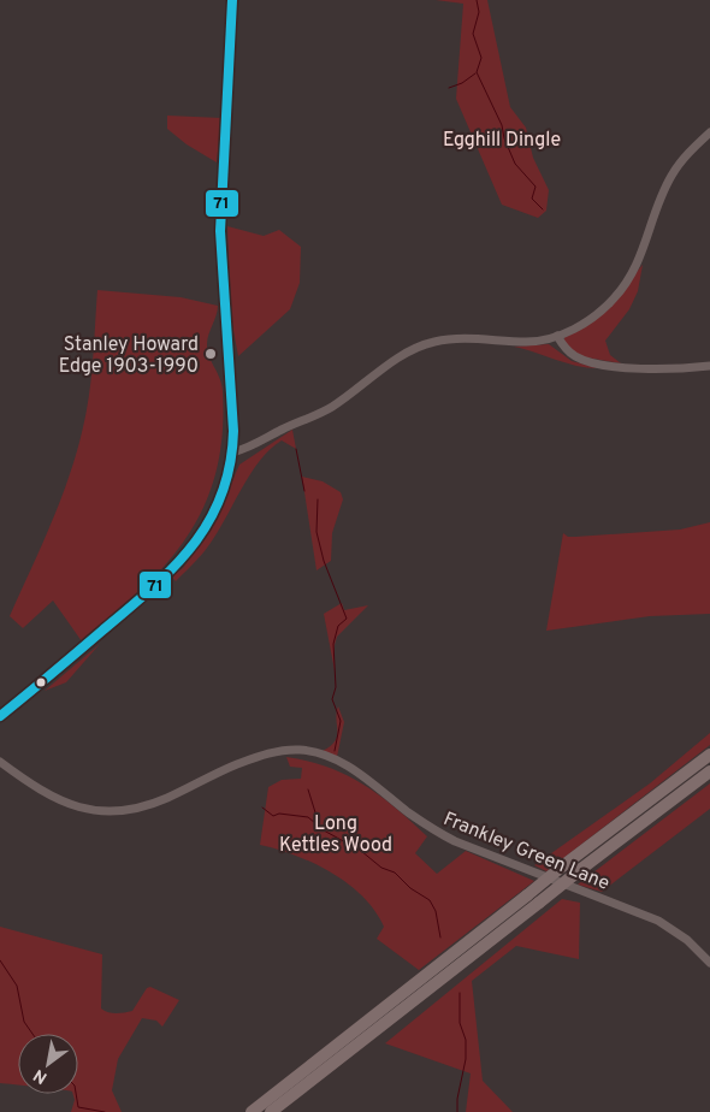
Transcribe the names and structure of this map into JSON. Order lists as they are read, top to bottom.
{
  "streets": {
    "street": ["Frankley Green Lane"]
  },
  "parks": ["Egghill Dingle", "Long Kettles Wood"],
  "places": ["Stanley Howard Edge 1903-1990"],
  "lines": ["transit line 71"],
  "north": "bottom left"
}
